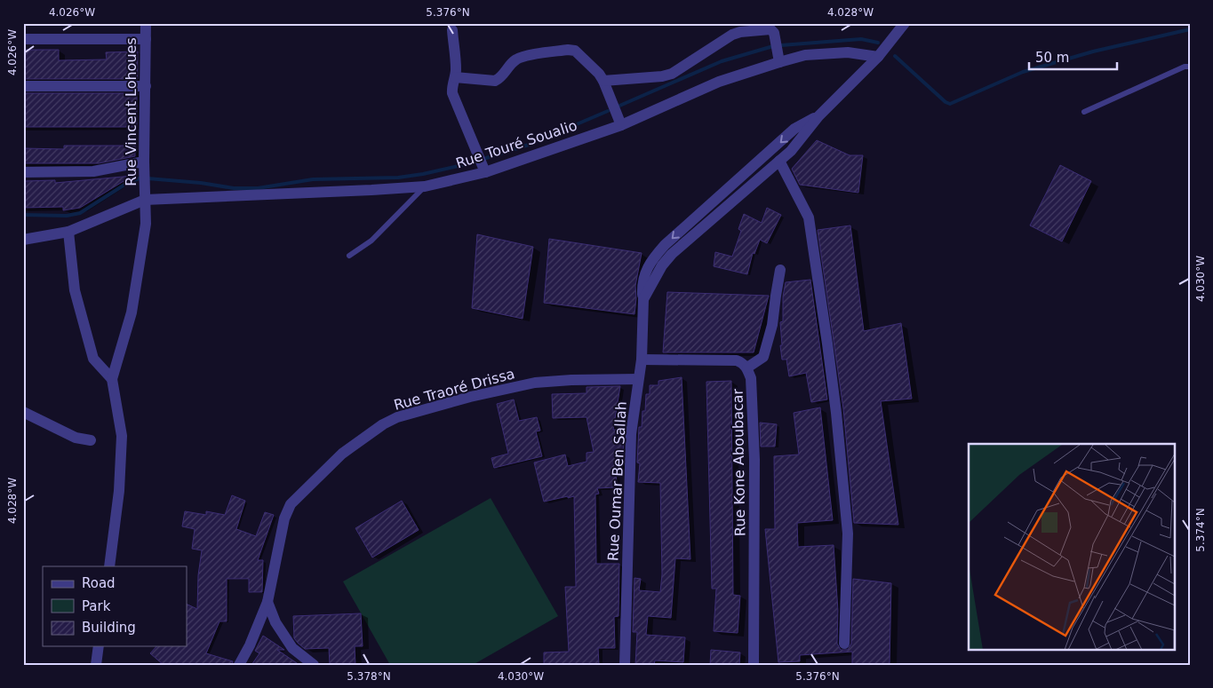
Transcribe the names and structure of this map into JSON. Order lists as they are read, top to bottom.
{
  "streets": {
    "street": [
      "Rue Vincent Lohoues",
      "Rue Touré Soualio",
      "Rue Traoré Drissa",
      "Rue Kone Aboubacar",
      "Rue Oumar Ben Sallah"
    ]
  },
  "crossings": [
    ["Rue Vincent Lohoues", "Rue Touré Soualio"],
    ["Rue Touré Soualio", "Rue Oumar Ben Sallah"],
    ["Rue Traoré Drissa", "Rue Oumar Ben Sallah"],
    ["Rue Kone Aboubacar", "Rue Oumar Ben Sallah"]
  ],
  "legend": ["Road", "Park", "Building"],
  "scale_bar": "50 m",
  "coordinates": [
    "4.026°W",
    "5.376°N",
    "4.028°W",
    "4.030°W",
    "5.374°N",
    "5.378°N"
  ]
}
